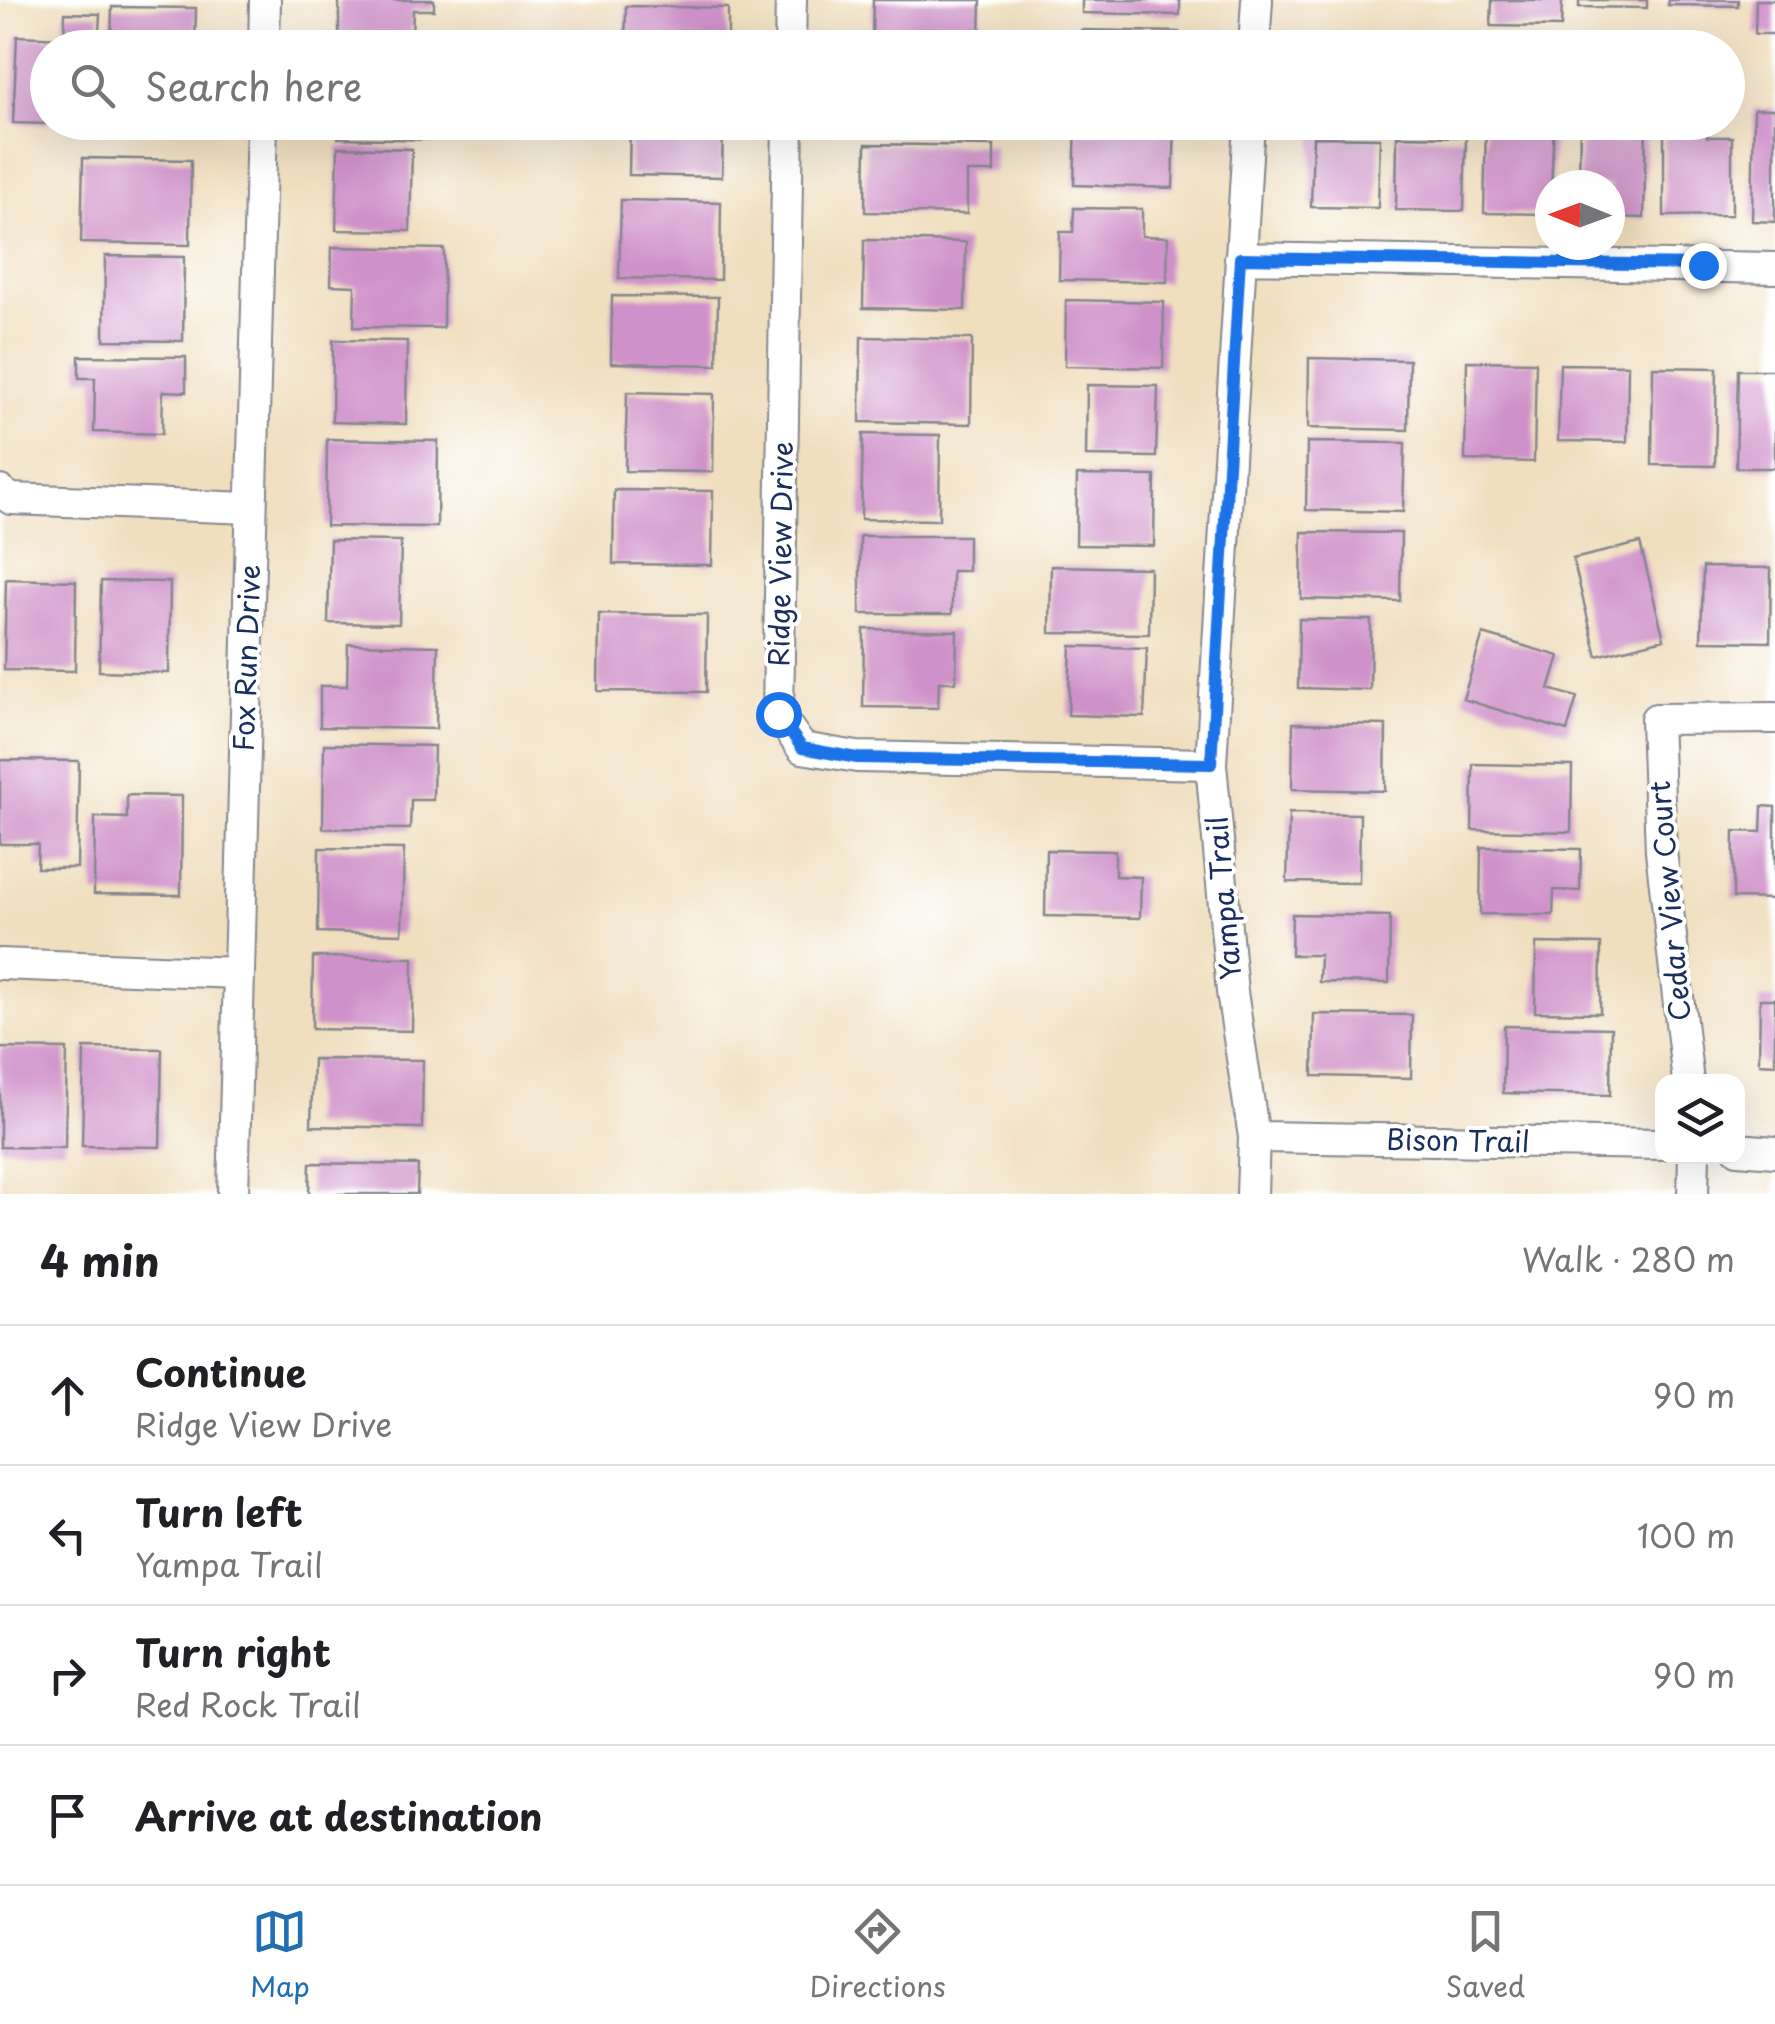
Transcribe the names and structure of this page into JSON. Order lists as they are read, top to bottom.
{
  "streets": {
    "street": [
      "Ridge View Drive",
      "Fox Run Drive",
      "Yampa Trail",
      "Cedar View Court",
      "Bison Trail"
    ]
  },
  "crossings": [
    ["Ridge View Drive", "Yampa Trail"],
    ["Yampa Trail", "Bison Trail"]
  ],
  "north": "left",
  "page": {
    "search": "Search here",
    "heading": ["4 min", "Walk · 280 m"],
    "list": [
      ["Continue", "Ridge View Drive", "90 m"],
      ["Turn left", "Yampa Trail", "100 m"],
      ["Turn right", "Red Rock Trail", "90 m"],
      "Arrive at destination"
    ],
    "nav": ["Map", "Directions", "Saved"]
  }
}
